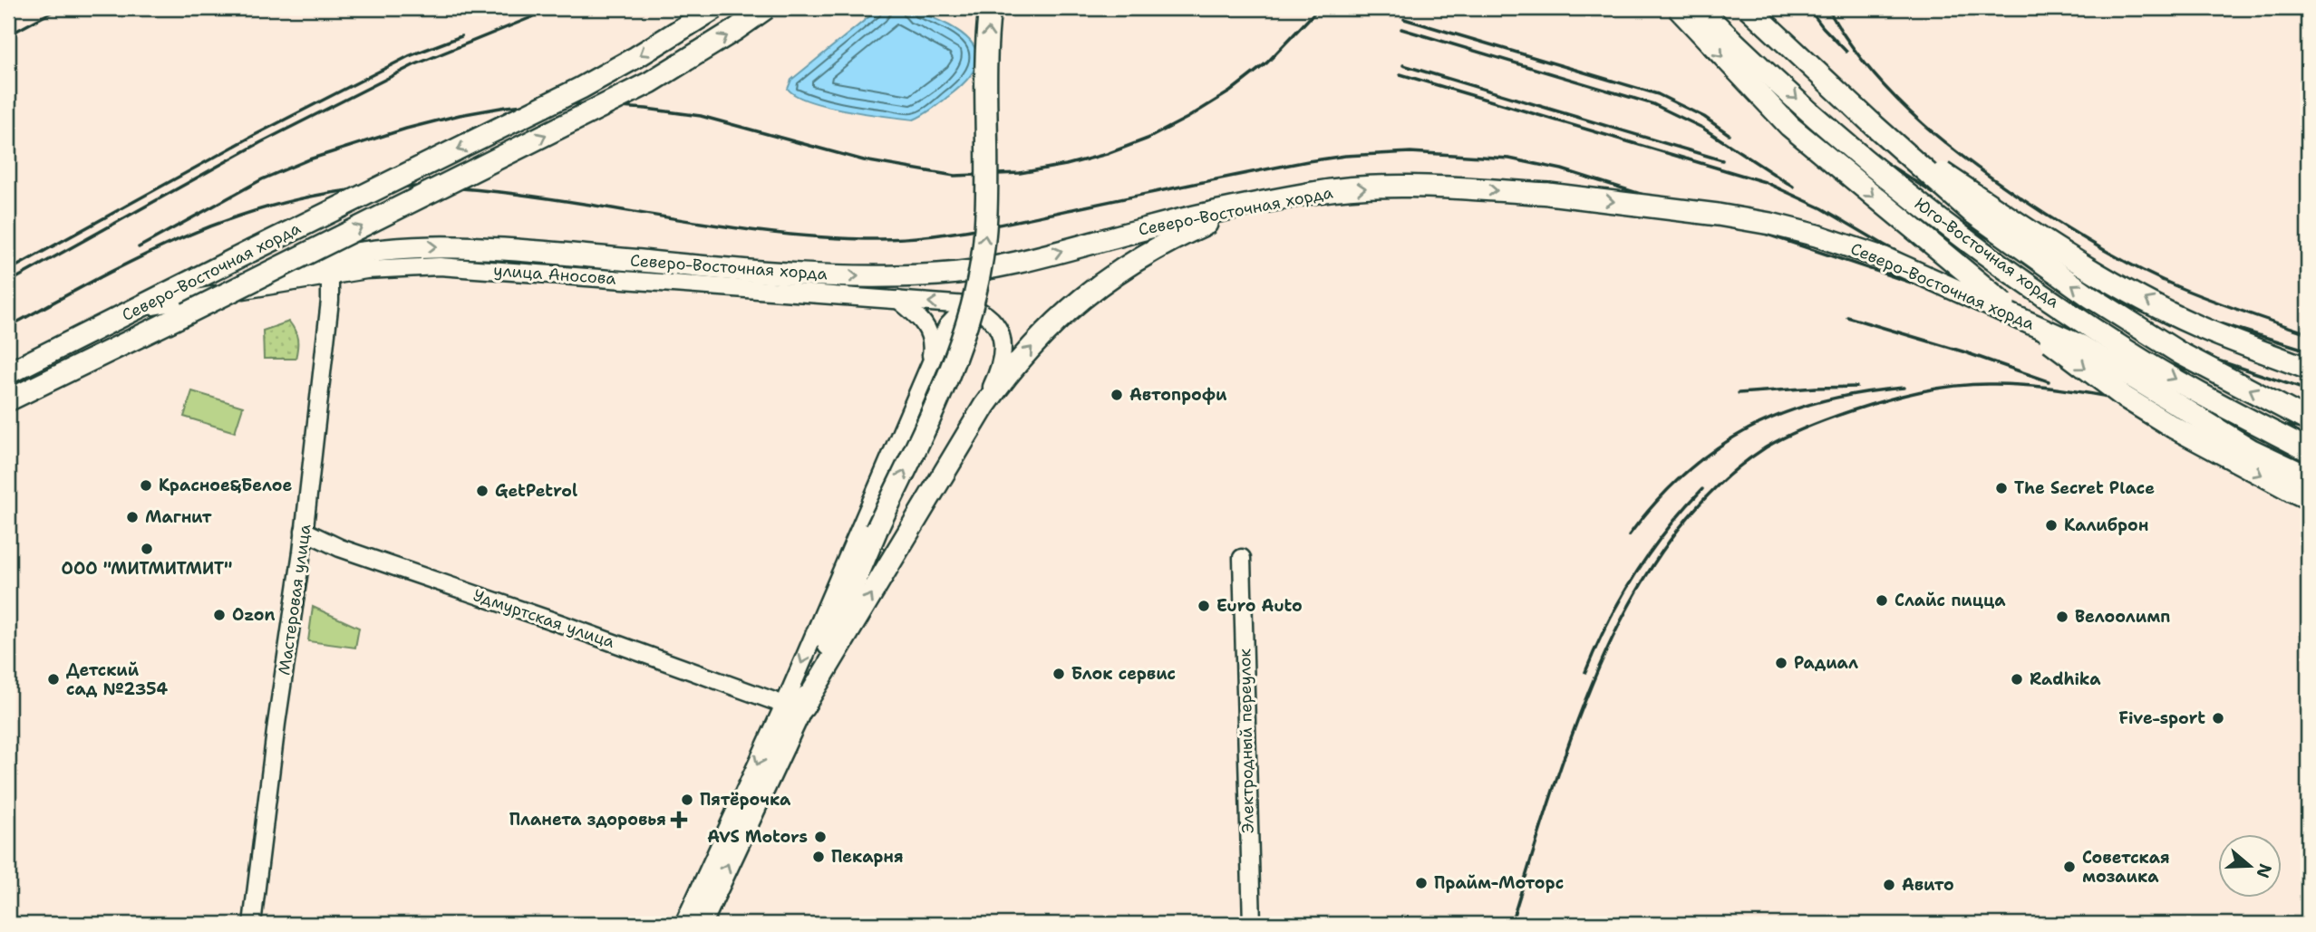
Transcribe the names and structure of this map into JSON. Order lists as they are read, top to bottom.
{
  "streets": {
    "main road": ["Северо-Восточная хорда", "Юго-Восточная хорда"],
    "street": [
      "улица Аносова",
      "Мастеровая улица",
      "Удмуртская улица",
      "Электродный переулок"
    ]
  },
  "crossings": [
    ["Северо-Восточная хорда", "улица Аносова"],
    ["улица Аносова", "Мастеровая улица"],
    ["Мастеровая улица", "Удмуртская улица"]
  ],
  "places": {
    "other": [
      "Автопрофи",
      "Красное&Белое",
      "The Secret Place",
      "GetPetrol",
      "Магнит",
      "Калиброн",
      "ООО \"МИТМИТМИТ\"",
      "Слайс пицца",
      "Euro Auto",
      "Ozon",
      "Велоолимп",
      "Радиал",
      "Блок сервис",
      "Детский сад №2354",
      "Radhika",
      "Five-sport",
      "Пятёрочка",
      "AVS Motors",
      "Пекарня",
      "Советская мозаика",
      "Прайм-Моторс",
      "Авито"
    ],
    "health": ["Планета здоровья"]
  },
  "north": "right"
}
